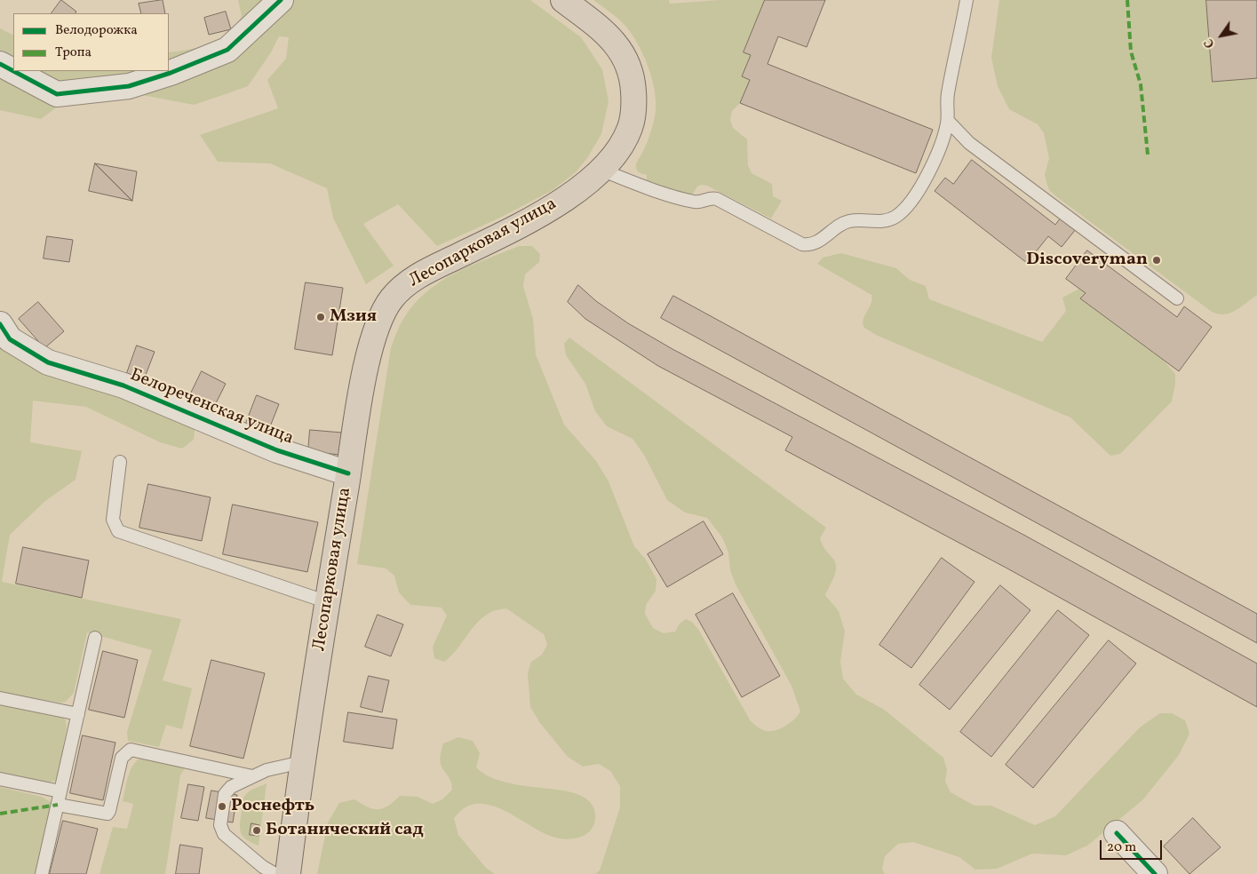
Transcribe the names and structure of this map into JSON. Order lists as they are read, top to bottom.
{
  "streets": {
    "main road": ["Лесопарковая улица"],
    "street": ["Белореченская улица"]
  },
  "crossings": [
    ["Лесопарковая улица", "Белореченская улица"]
  ],
  "places": [
    "Discoveryman",
    "Мзия",
    "Роснефть",
    "Ботанический сад"
  ],
  "legend": ["Велодорожка", "Тропа"],
  "scale_bar": "20 m",
  "north": "bottom left"
}
